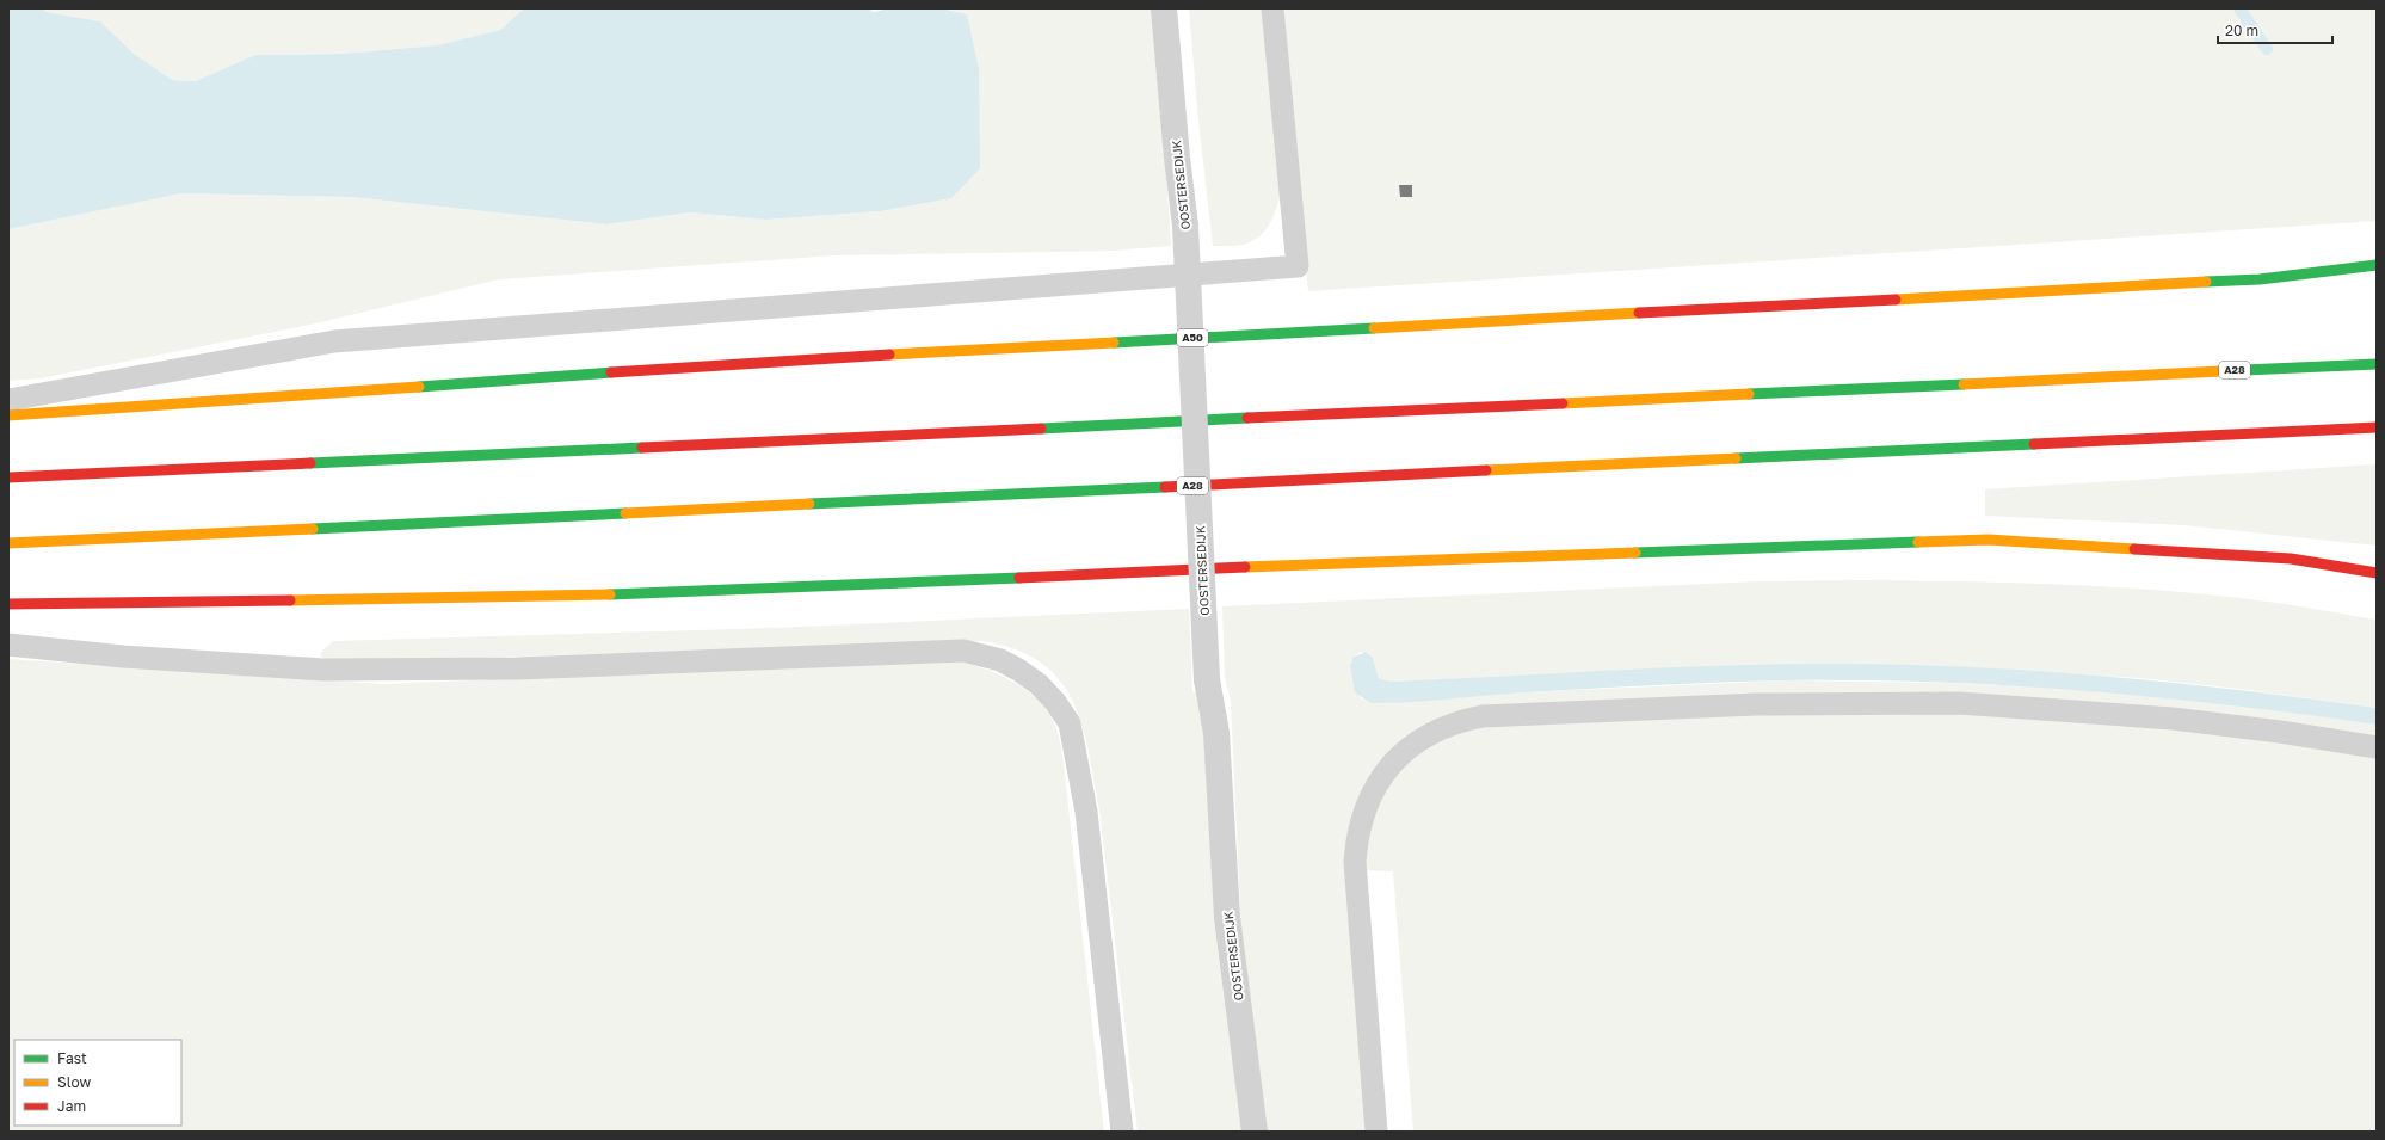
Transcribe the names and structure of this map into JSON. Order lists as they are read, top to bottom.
{
  "streets": {
    "highway": ["A50", "A28"],
    "street": ["OOSTERSEDIJK"]
  },
  "legend": ["Fast", "Slow", "Jam"],
  "scale_bar": "20 m"
}
